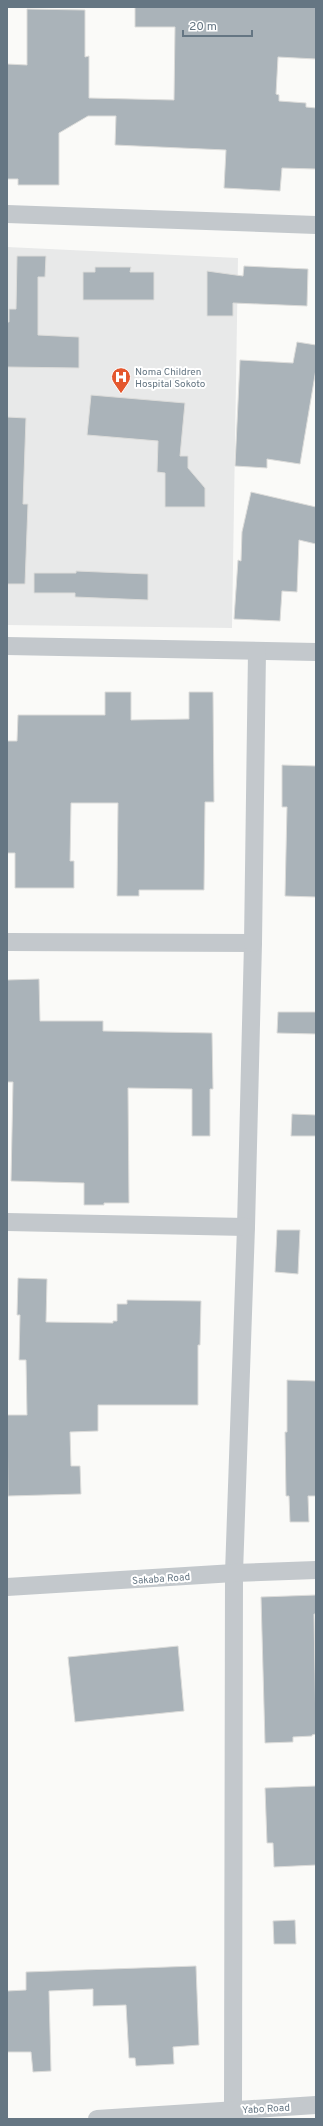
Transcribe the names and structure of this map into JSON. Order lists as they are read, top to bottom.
{
  "streets": {
    "street": ["Sakaba Road", "Yabo Road"]
  },
  "places": {
    "hospital": ["Noma Children Hospital Sokoto"]
  },
  "scale_bar": "20 m"
}
